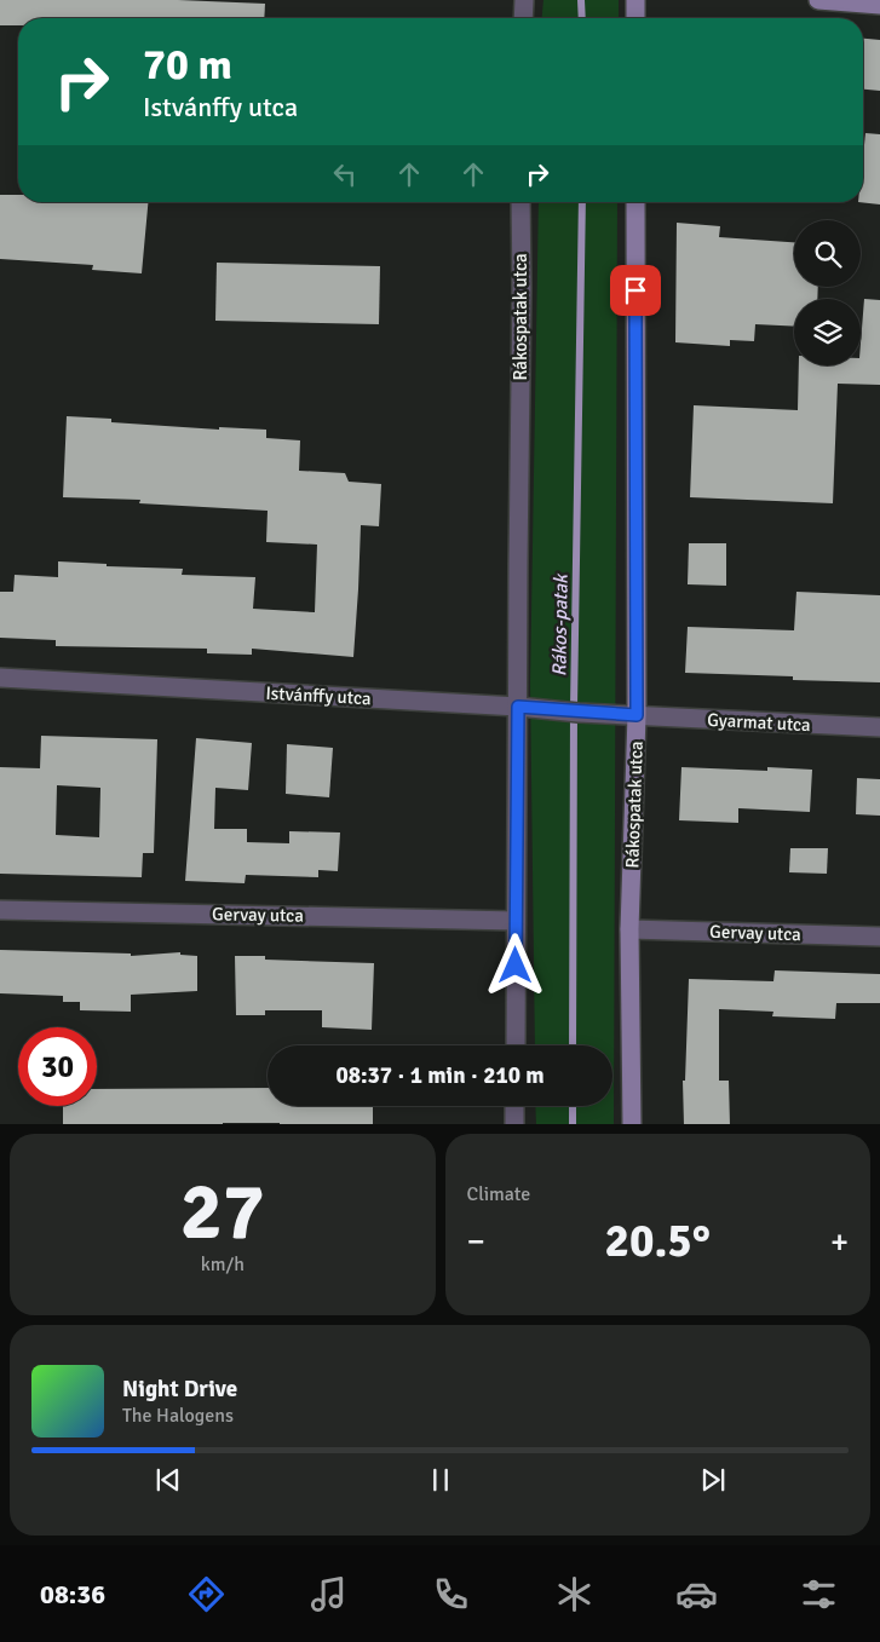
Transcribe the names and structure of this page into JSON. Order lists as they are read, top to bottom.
{
  "streets": {
    "street": [
      "Rákospatak utca",
      "Istvánffy utca",
      "Gyarmat utca",
      "Gervay utca"
    ]
  },
  "crossings": [
    ["Rákospatak utca", "Istvánffy utca"],
    ["Rákospatak utca", "Gyarmat utca"],
    ["Rákospatak utca", "Gervay utca"],
    ["Istvánffy utca", "Gyarmat utca"]
  ],
  "water": ["Rákos-patak"],
  "page": {
    "turn": ["70 m", "Istvánffy utca"],
    "limit": "30",
    "trip": "08:37 · 1 min · 210 m",
    "tile": [
      ["27", "km/h"],
      "Climate"
    ],
    "heat": ["−", "20.5°", "+"],
    "song": ["Night Drive", "The Halogens"],
    "tabs": "08:36"
  }
}
